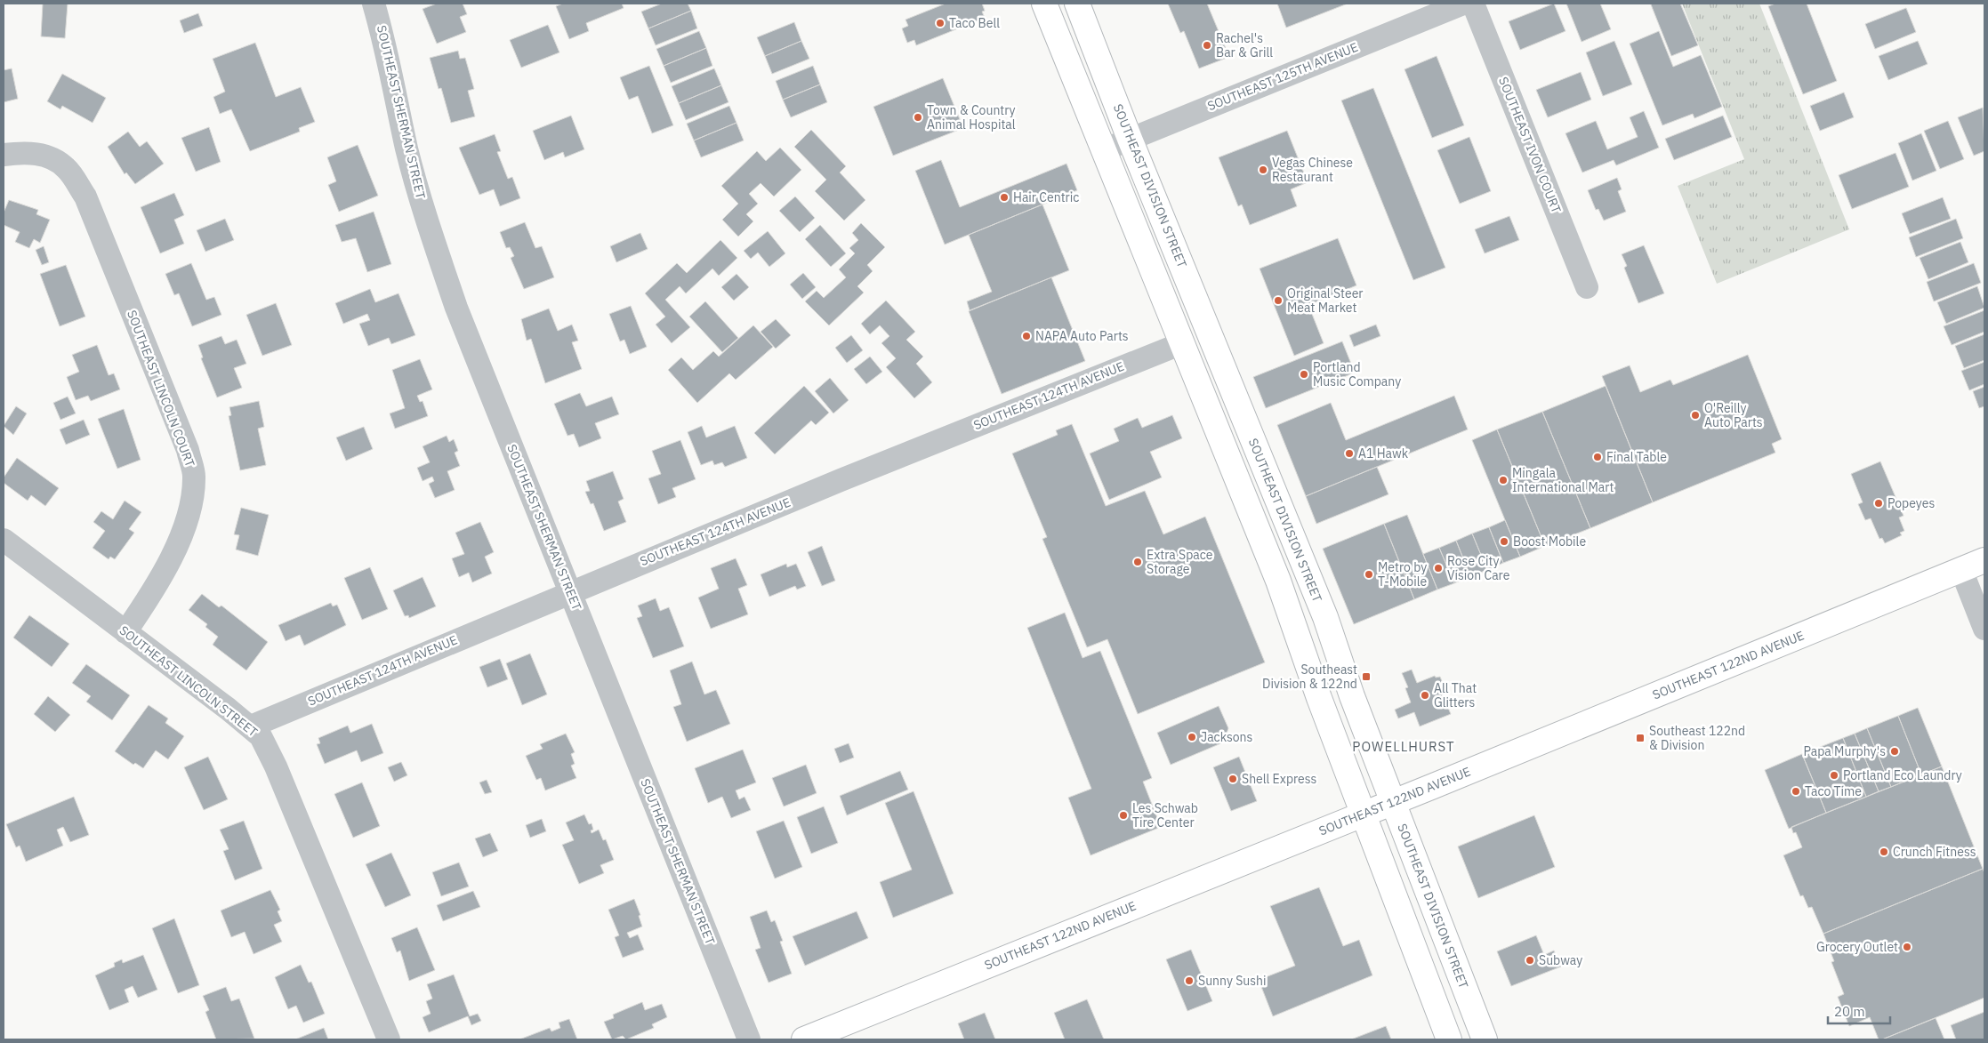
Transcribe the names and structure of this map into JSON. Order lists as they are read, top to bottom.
{
  "streets": {
    "main road": ["SOUTHEAST DIVISION STREET", "SOUTHEAST 122ND AVENUE"],
    "street": [
      "SOUTHEAST 125TH AVENUE",
      "SOUTHEAST SHERMAN STREET",
      "SOUTHEAST IVON COURT",
      "SOUTHEAST LINCOLN COURT",
      "SOUTHEAST 124TH AVENUE",
      "SOUTHEAST LINCOLN STREET"
    ]
  },
  "crossings": [
    ["SOUTHEAST 125TH AVENUE", "SOUTHEAST DIVISION STREET"],
    ["SOUTHEAST SHERMAN STREET", "SOUTHEAST 124TH AVENUE"],
    ["SOUTHEAST DIVISION STREET", "SOUTHEAST 122ND AVENUE"],
    ["SOUTHEAST LINCOLN COURT", "SOUTHEAST LINCOLN STREET"],
    ["SOUTHEAST 124TH AVENUE", "SOUTHEAST LINCOLN STREET"]
  ],
  "districts": ["POWELLHURST"],
  "places": {
    "other": [
      "Taco Bell",
      "Rachel's Bar & Grill",
      "Town & Country Animal Hospital",
      "Vegas Chinese Restaurant",
      "Hair Centric",
      "Original Steer Meat Market",
      "NAPA Auto Parts",
      "Portland Music Company",
      "O'Reilly Auto Parts",
      "A1 Hawk",
      "Final Table",
      "Mingala International Mart",
      "Popeyes",
      "Boost Mobile",
      "Extra Space Storage",
      "Rose City Vision Care",
      "Metro by T-Mobile",
      "All That Glitters",
      "Jacksons",
      "Papa Murphy's",
      "Portland Eco Laundry",
      "Shell Express",
      "Taco Time",
      "Les Schwab Tire Center",
      "Crunch Fitness",
      "Grocery Outlet",
      "Subway",
      "Sunny Sushi"
    ],
    "transit": ["Southeast Division & 122nd", "Southeast 122nd & Division"]
  },
  "scale_bar": "20 m"
}
